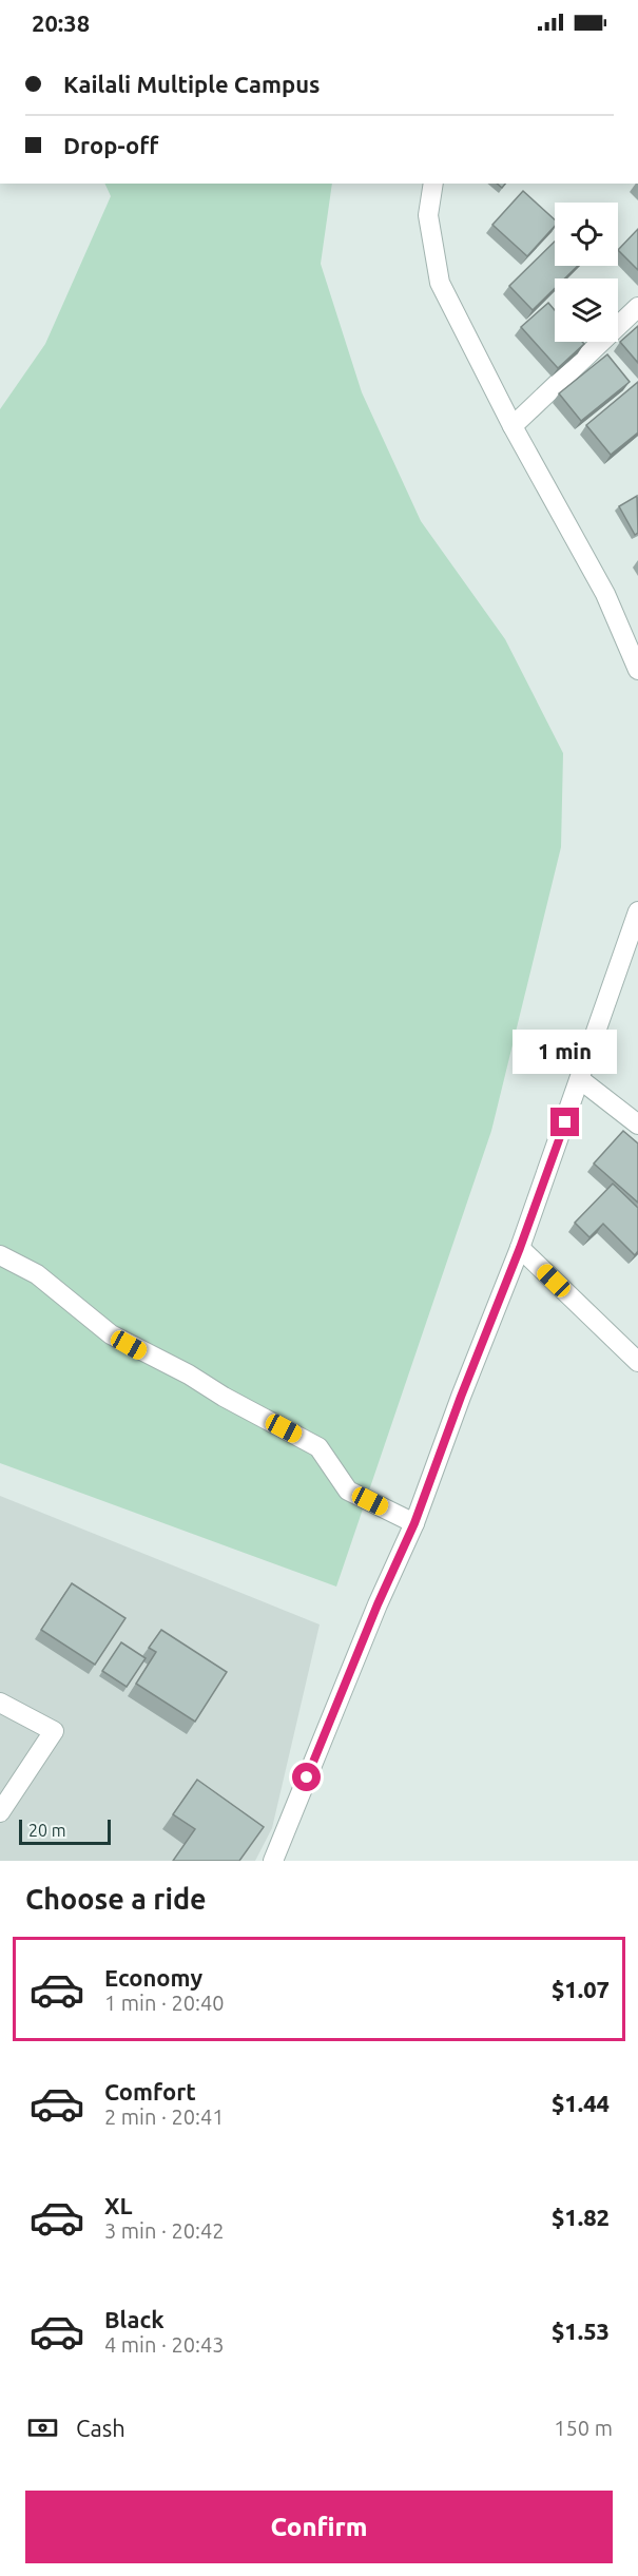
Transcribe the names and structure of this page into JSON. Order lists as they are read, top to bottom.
{
  "scale_bar": "20 m",
  "page": {
    "status": "20:38",
    "banner": ["Kailali Multiple Campus", "Drop-off"],
    "bubble": "1 min",
    "scale": "20 m",
    "heading": "Choose a ride",
    "list": [
      {
        "name": "Economy",
        "note": "1 min · 20:40",
        "value": "$1.07"
      },
      {
        "name": "Comfort",
        "note": "2 min · 20:41",
        "value": "$1.44"
      },
      {
        "name": "XL",
        "note": "3 min · 20:42",
        "value": "$1.82"
      },
      {
        "name": "Black",
        "note": "4 min · 20:43",
        "value": "$1.53"
      }
    ],
    "pay": ["Cash", "150 m"],
    "buttons": "Confirm"
  }
}
